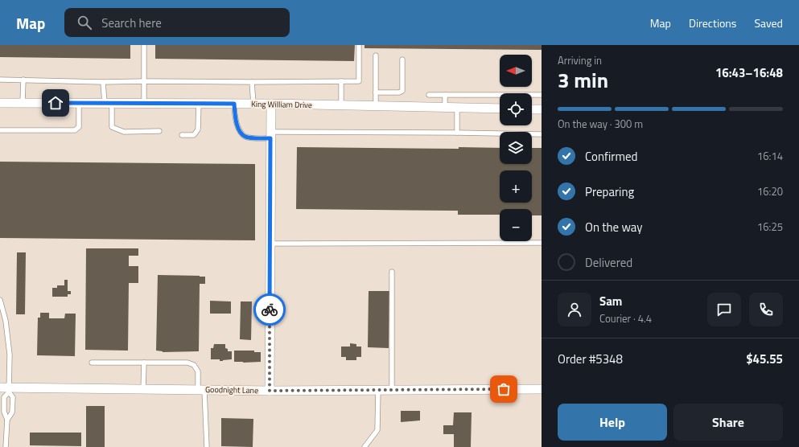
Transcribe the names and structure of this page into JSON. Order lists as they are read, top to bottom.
{
  "streets": {
    "street": ["King William Drive", "Goodnight Lane"]
  },
  "north": "left",
  "page": {
    "header": "Map",
    "search": "Search here",
    "nav": ["Map", "Directions", "Saved"],
    "heading": ["3 min", "Arriving in", "16:43–16:48"],
    "panel": [
      "Sam",
      "Courier · 4.4",
      "Order #5348",
      "$45.55"
    ],
    "map_buttons": ["+", "−"],
    "bar": "On the way · 300 m",
    "list": [
      ["Confirmed", "16:14"],
      ["Preparing", "16:20"],
      ["On the way", "16:25"],
      "Delivered"
    ],
    "buttons": ["Help", "Share"]
  }
}
